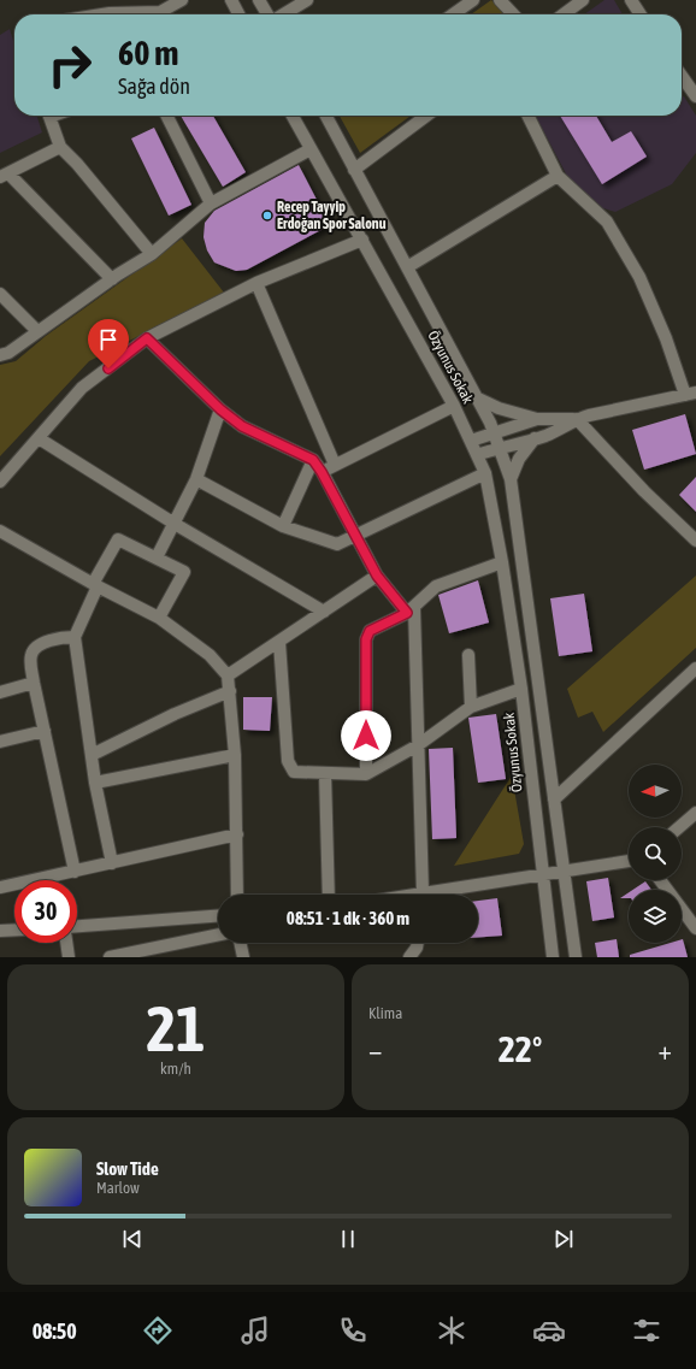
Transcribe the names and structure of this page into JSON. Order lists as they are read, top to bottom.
{
  "streets": {
    "street": ["Özyunus Sokak"]
  },
  "places": ["Recep Tayyip Erdoğan Spor Salonu"],
  "north": "left",
  "page": {
    "turn": ["60 m", "Sağa dön"],
    "limit": "30",
    "trip": "08:51 · 1 dk · 360 m",
    "tile": [
      ["21", "km/h"],
      "Klima"
    ],
    "heat": ["−", "22°", "+"],
    "song": ["Slow Tide", "Marlow"],
    "tabs": "08:50"
  }
}
